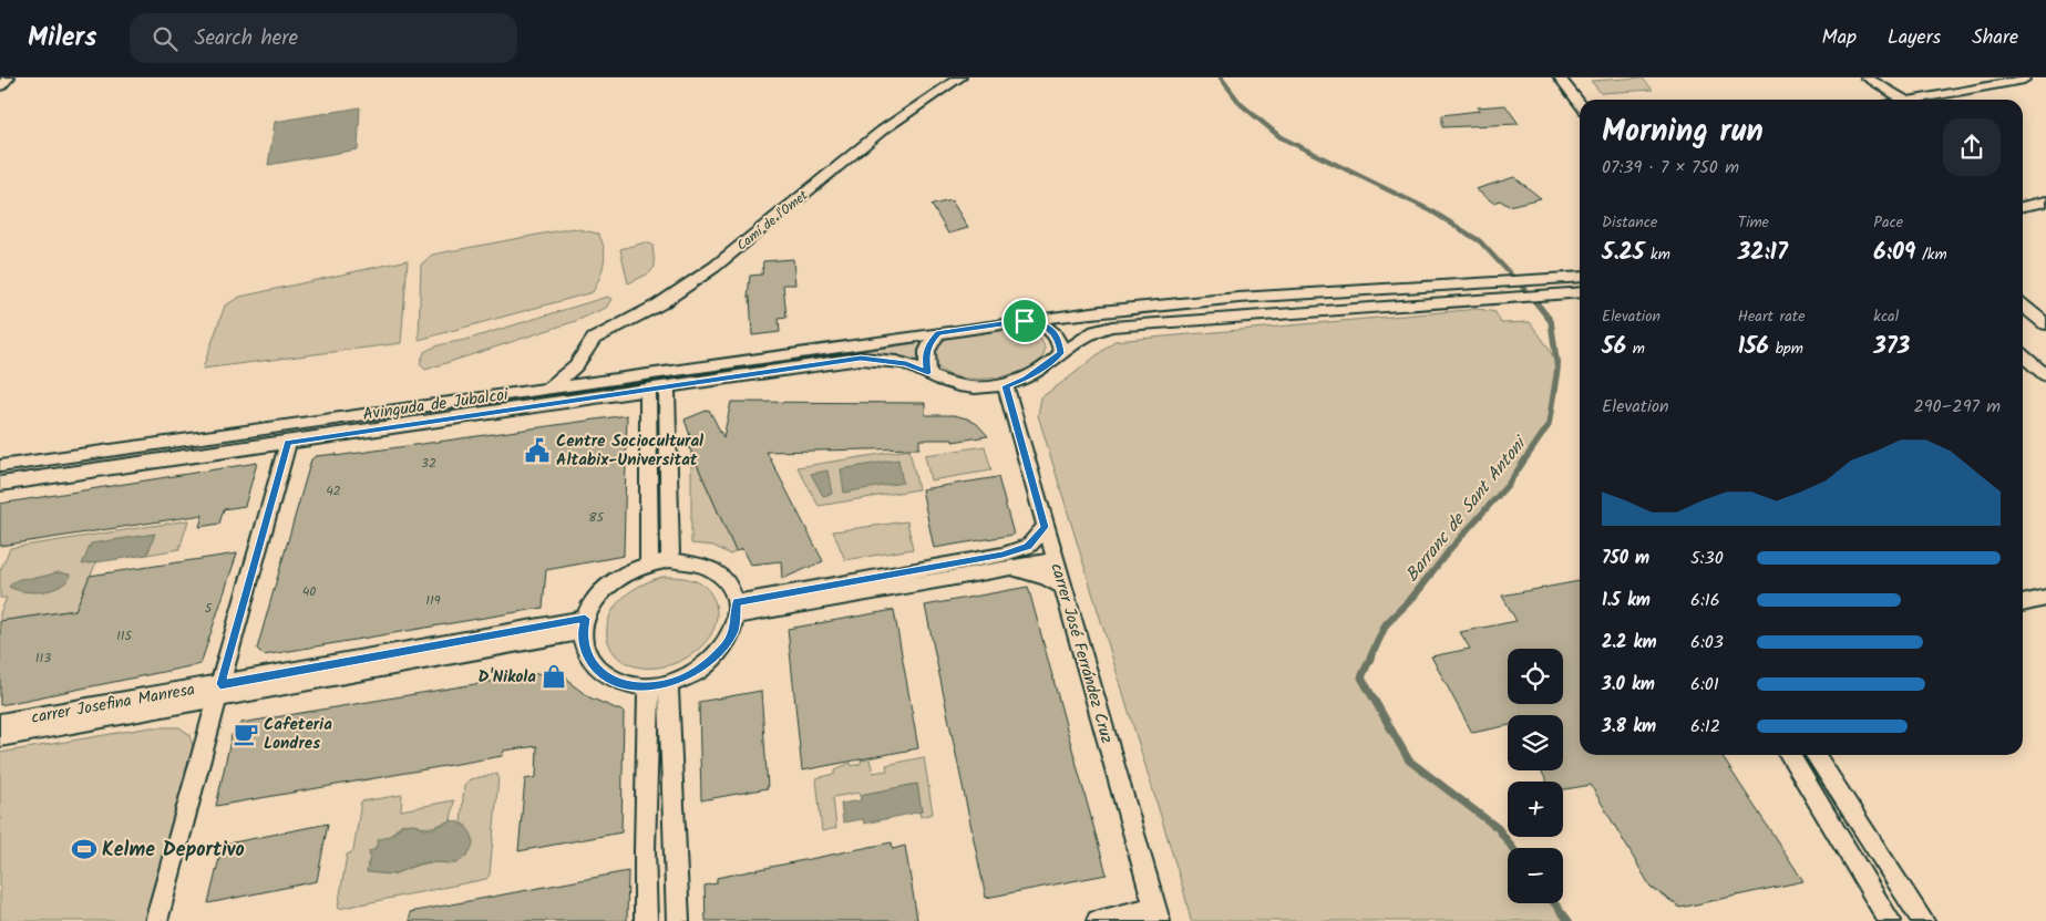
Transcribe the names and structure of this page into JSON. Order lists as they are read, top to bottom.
{
  "streets": {
    "street": [
      "Camí de l'Omet",
      "Avinguda de Jubalcoi",
      "carrer José Ferrández Cruz",
      "carrer Josefina Manresa"
    ]
  },
  "crossings": [
    ["Camí de l'Omet", "Avinguda de Jubalcoi"],
    ["Avinguda de Jubalcoi", "carrer José Ferrández Cruz"]
  ],
  "water": ["Barranc de Sant Antoni"],
  "places": {
    "public building": ["Centre Sociocultural Altabix-Universitat"],
    "shop": ["D'Nikola"],
    "cafe": ["Cafeteria Londres"],
    "sports": ["Kelme Deportivo"]
  },
  "house_numbers": [
    "32",
    "42",
    "85",
    "40",
    "119",
    "5",
    "115",
    "113"
  ],
  "page": {
    "header": "Milers",
    "search": "Search here",
    "nav": ["Map", "Layers", "Share"],
    "heading": ["Morning run", "07:39 · 7 × 750 m"],
    "stats": [
      ["Distance", "5.25 km"],
      ["Time", "32:17"],
      ["Pace", "6:09 /km"],
      ["Elevation", "56 m"],
      ["Heart rate", "156 bpm"],
      ["kcal", "373"]
    ],
    "chart": ["Elevation", "290–297 m"],
    "list": [
      {
        "name": "750 m",
        "note": "5:30"
      },
      {
        "name": "1.5 km",
        "note": "6:16"
      },
      {
        "name": "2.2 km",
        "note": "6:03"
      },
      {
        "name": "3.0 km",
        "note": "6:01"
      },
      {
        "name": "3.8 km",
        "note": "6:12"
      }
    ],
    "map_buttons": ["+", "−"]
  }
}
